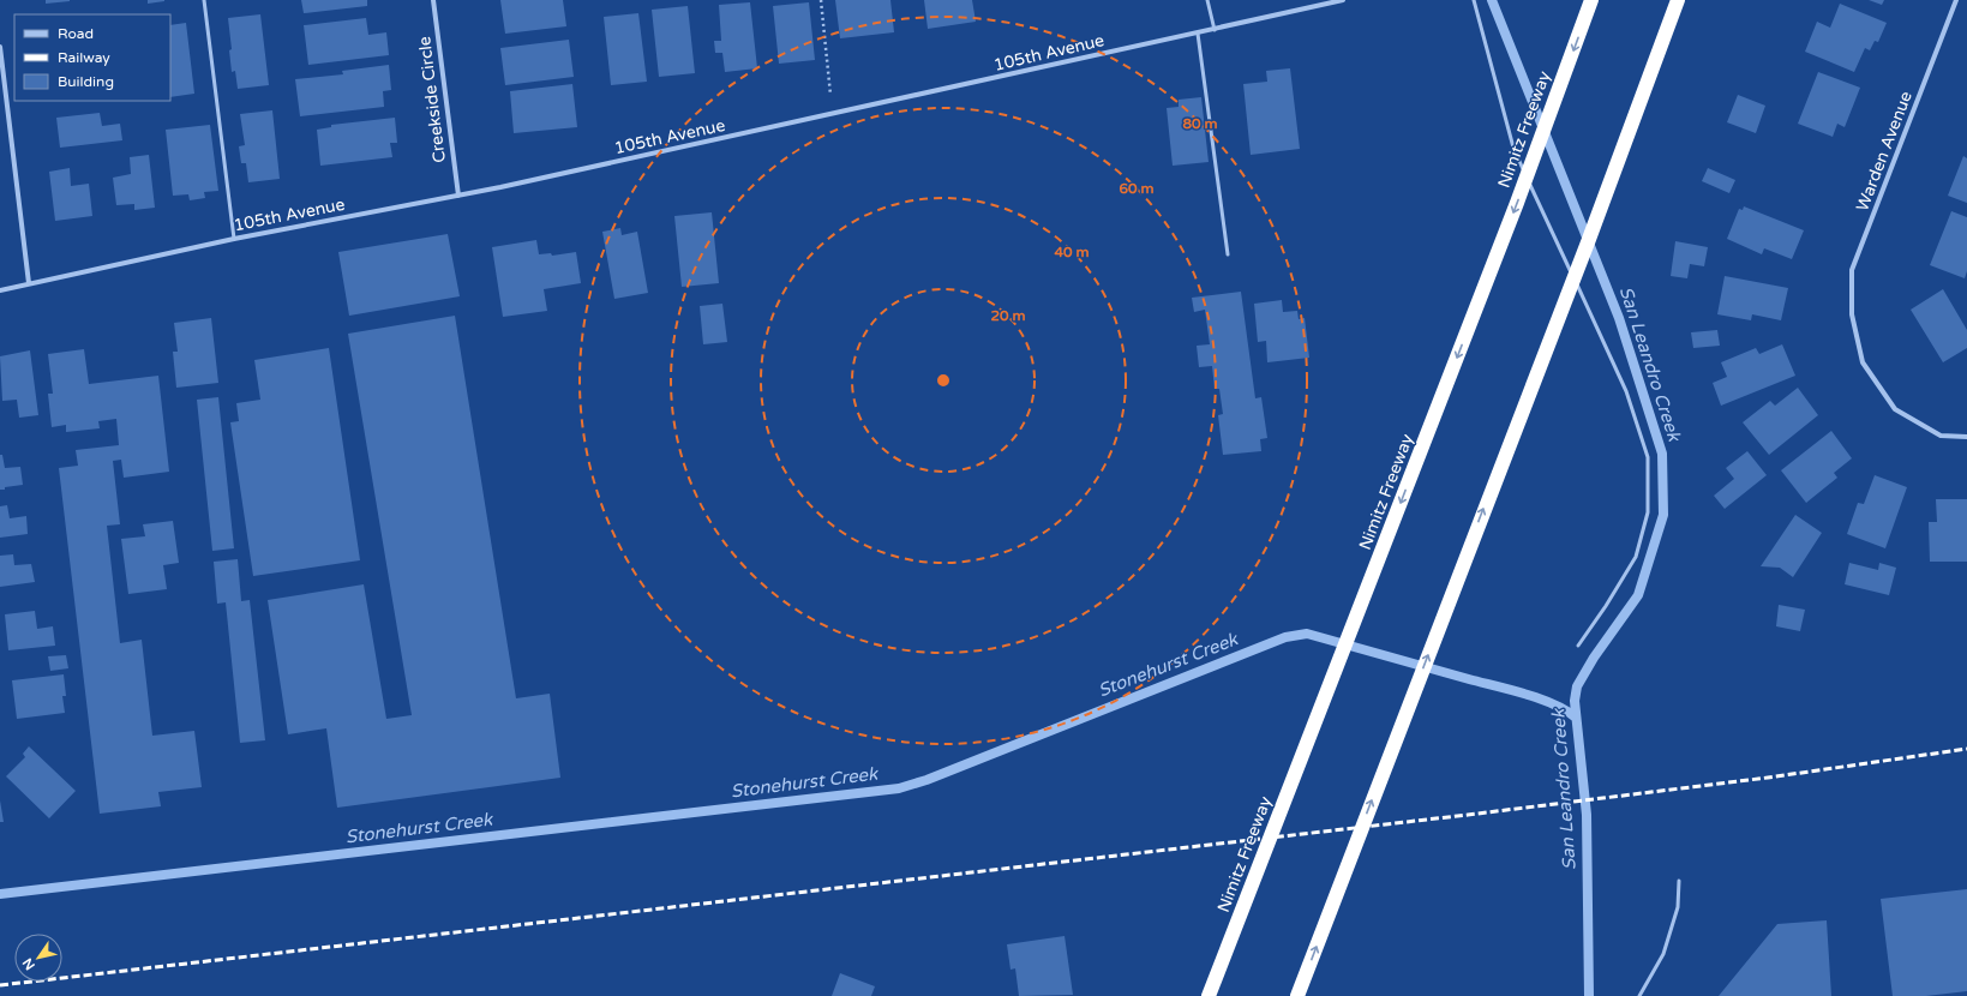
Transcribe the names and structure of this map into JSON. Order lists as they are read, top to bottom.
{
  "streets": {
    "highway": ["Nimitz Freeway"],
    "street": ["105th Avenue", "Creekside Circle", "Warden Avenue"]
  },
  "crossings": [
    ["105th Avenue", "Creekside Circle"]
  ],
  "water": ["San Leandro Creek", "Stonehurst Creek"],
  "legend": ["Road", "Railway", "Building"],
  "north": "bottom left",
  "rings": [
    "80 m",
    "60 m",
    "40 m",
    "20 m"
  ]
}
